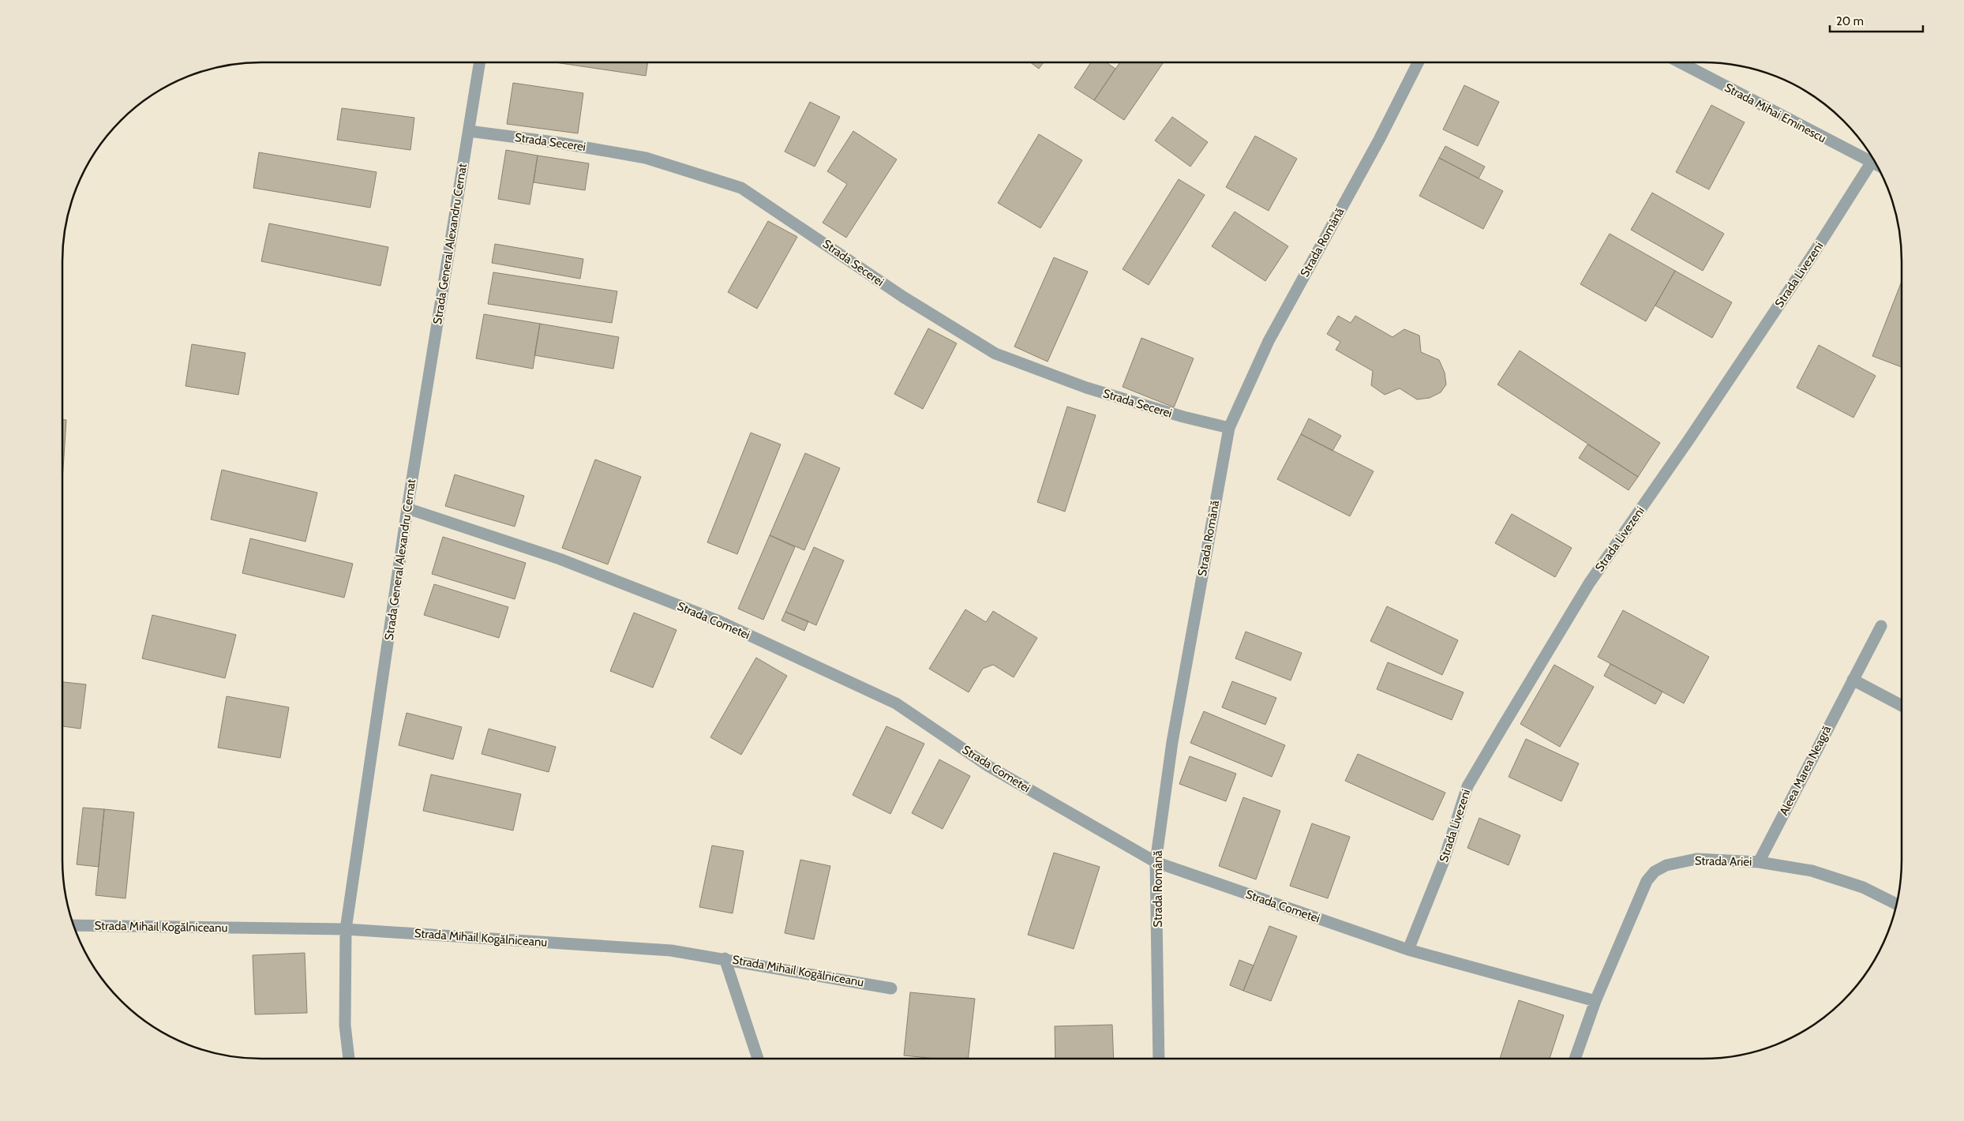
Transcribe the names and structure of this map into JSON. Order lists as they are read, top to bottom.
{
  "streets": {
    "street": [
      "Strada Mihai Eminescu",
      "Strada Secerei",
      "Strada Română",
      "Strada General Alexandru Cernat",
      "Strada Livezeni",
      "Strada Cometei",
      "Aleea Marea Neagră",
      "Strada Ariei",
      "Strada Mihail Kogălniceanu"
    ]
  },
  "crossings": [
    ["Strada Secerei", "Strada Română"],
    ["Strada Secerei", "Strada General Alexandru Cernat"],
    ["Strada Română", "Strada Cometei"],
    ["Strada General Alexandru Cernat", "Strada Cometei"],
    ["Strada General Alexandru Cernat", "Strada Mihail Kogălniceanu"],
    ["Strada Livezeni", "Strada Cometei"],
    ["Strada Cometei", "Strada Ariei"],
    ["Aleea Marea Neagră", "Strada Ariei"]
  ],
  "scale_bar": "20 m"
}
